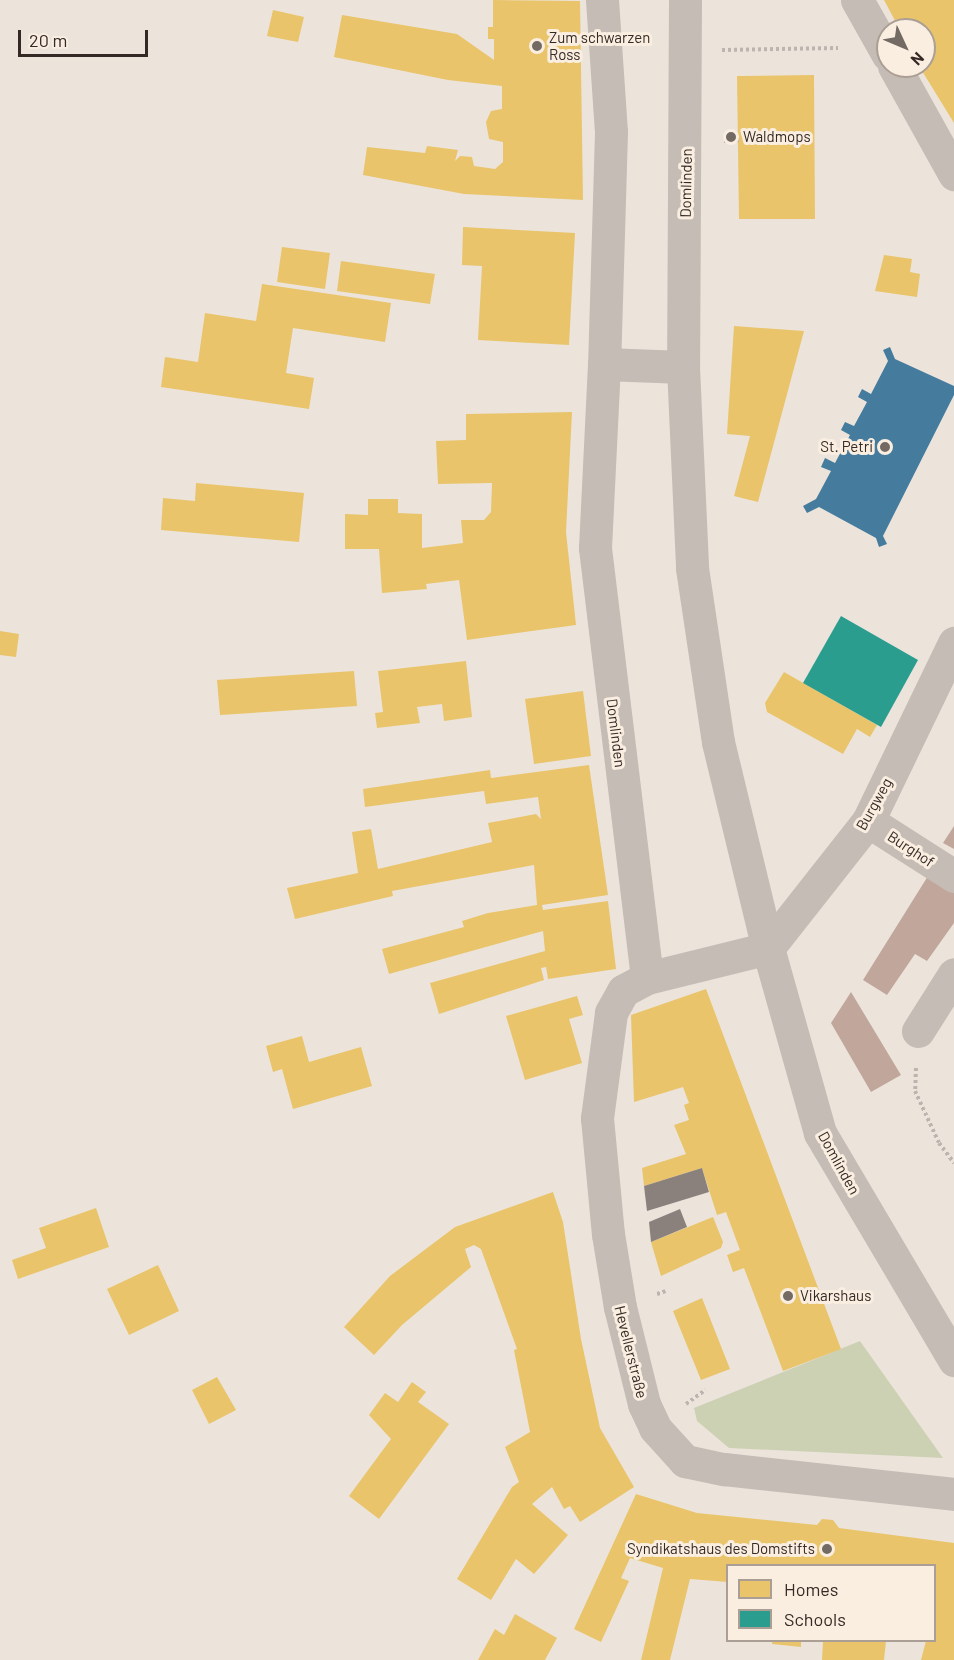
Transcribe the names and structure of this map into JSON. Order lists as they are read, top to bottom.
{
  "streets": {
    "street": [
      "Domlinden",
      "Burgweg",
      "Burghof",
      "Hevellerstraße"
    ]
  },
  "crossings": [
    ["Domlinden", "Burgweg"],
    ["Domlinden", "Hevellerstraße"],
    ["Burgweg", "Burghof"]
  ],
  "places": [
    "Zum schwarzen Ross",
    "Waldmops",
    "St. Petri",
    "Vikarshaus",
    "Syndikatshaus des Domstifts"
  ],
  "legend": ["Homes", "Schools"],
  "scale_bar": "20 m",
  "north": "bottom right"
}
